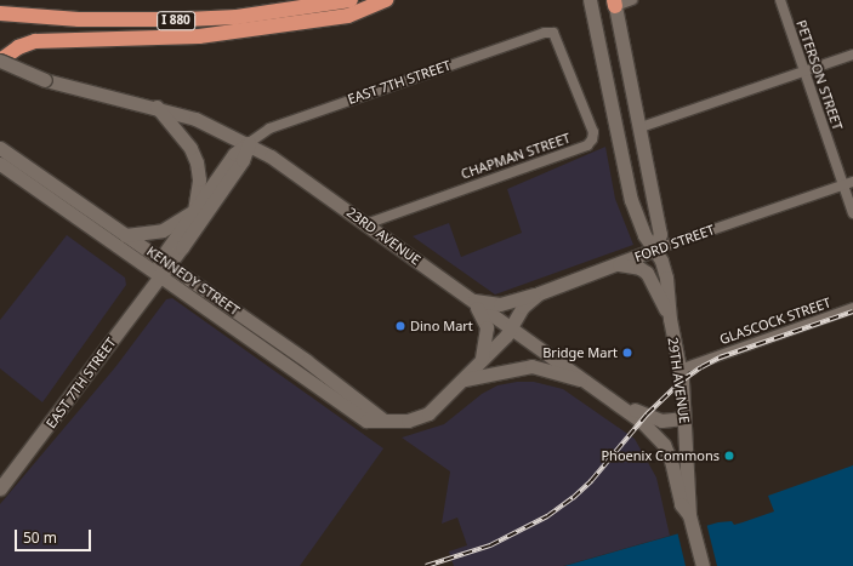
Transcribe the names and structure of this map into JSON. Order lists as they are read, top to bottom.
{
  "streets": {
    "highway": ["I 880"],
    "main road": [
      "EAST 7TH STREET",
      "23RD AVENUE",
      "FORD STREET",
      "KENNEDY STREET",
      "29TH AVENUE"
    ],
    "street": ["PETERSON STREET", "CHAPMAN STREET", "GLASCOCK STREET"]
  },
  "crossings": [
    ["PETERSON STREET", "FORD STREET"],
    ["EAST 7TH STREET", "CHAPMAN STREET"],
    ["EAST 7TH STREET", "23RD AVENUE"],
    ["EAST 7TH STREET", "KENNEDY STREET"],
    ["CHAPMAN STREET", "23RD AVENUE"],
    ["23RD AVENUE", "FORD STREET"],
    ["23RD AVENUE", "KENNEDY STREET"],
    ["23RD AVENUE", "29TH AVENUE"],
    ["FORD STREET", "KENNEDY STREET"],
    ["FORD STREET", "29TH AVENUE"],
    ["GLASCOCK STREET", "29TH AVENUE"]
  ],
  "places": ["Dino Mart", "Bridge Mart", "Phoenix Commons"],
  "scale_bar": "50 m"
}
